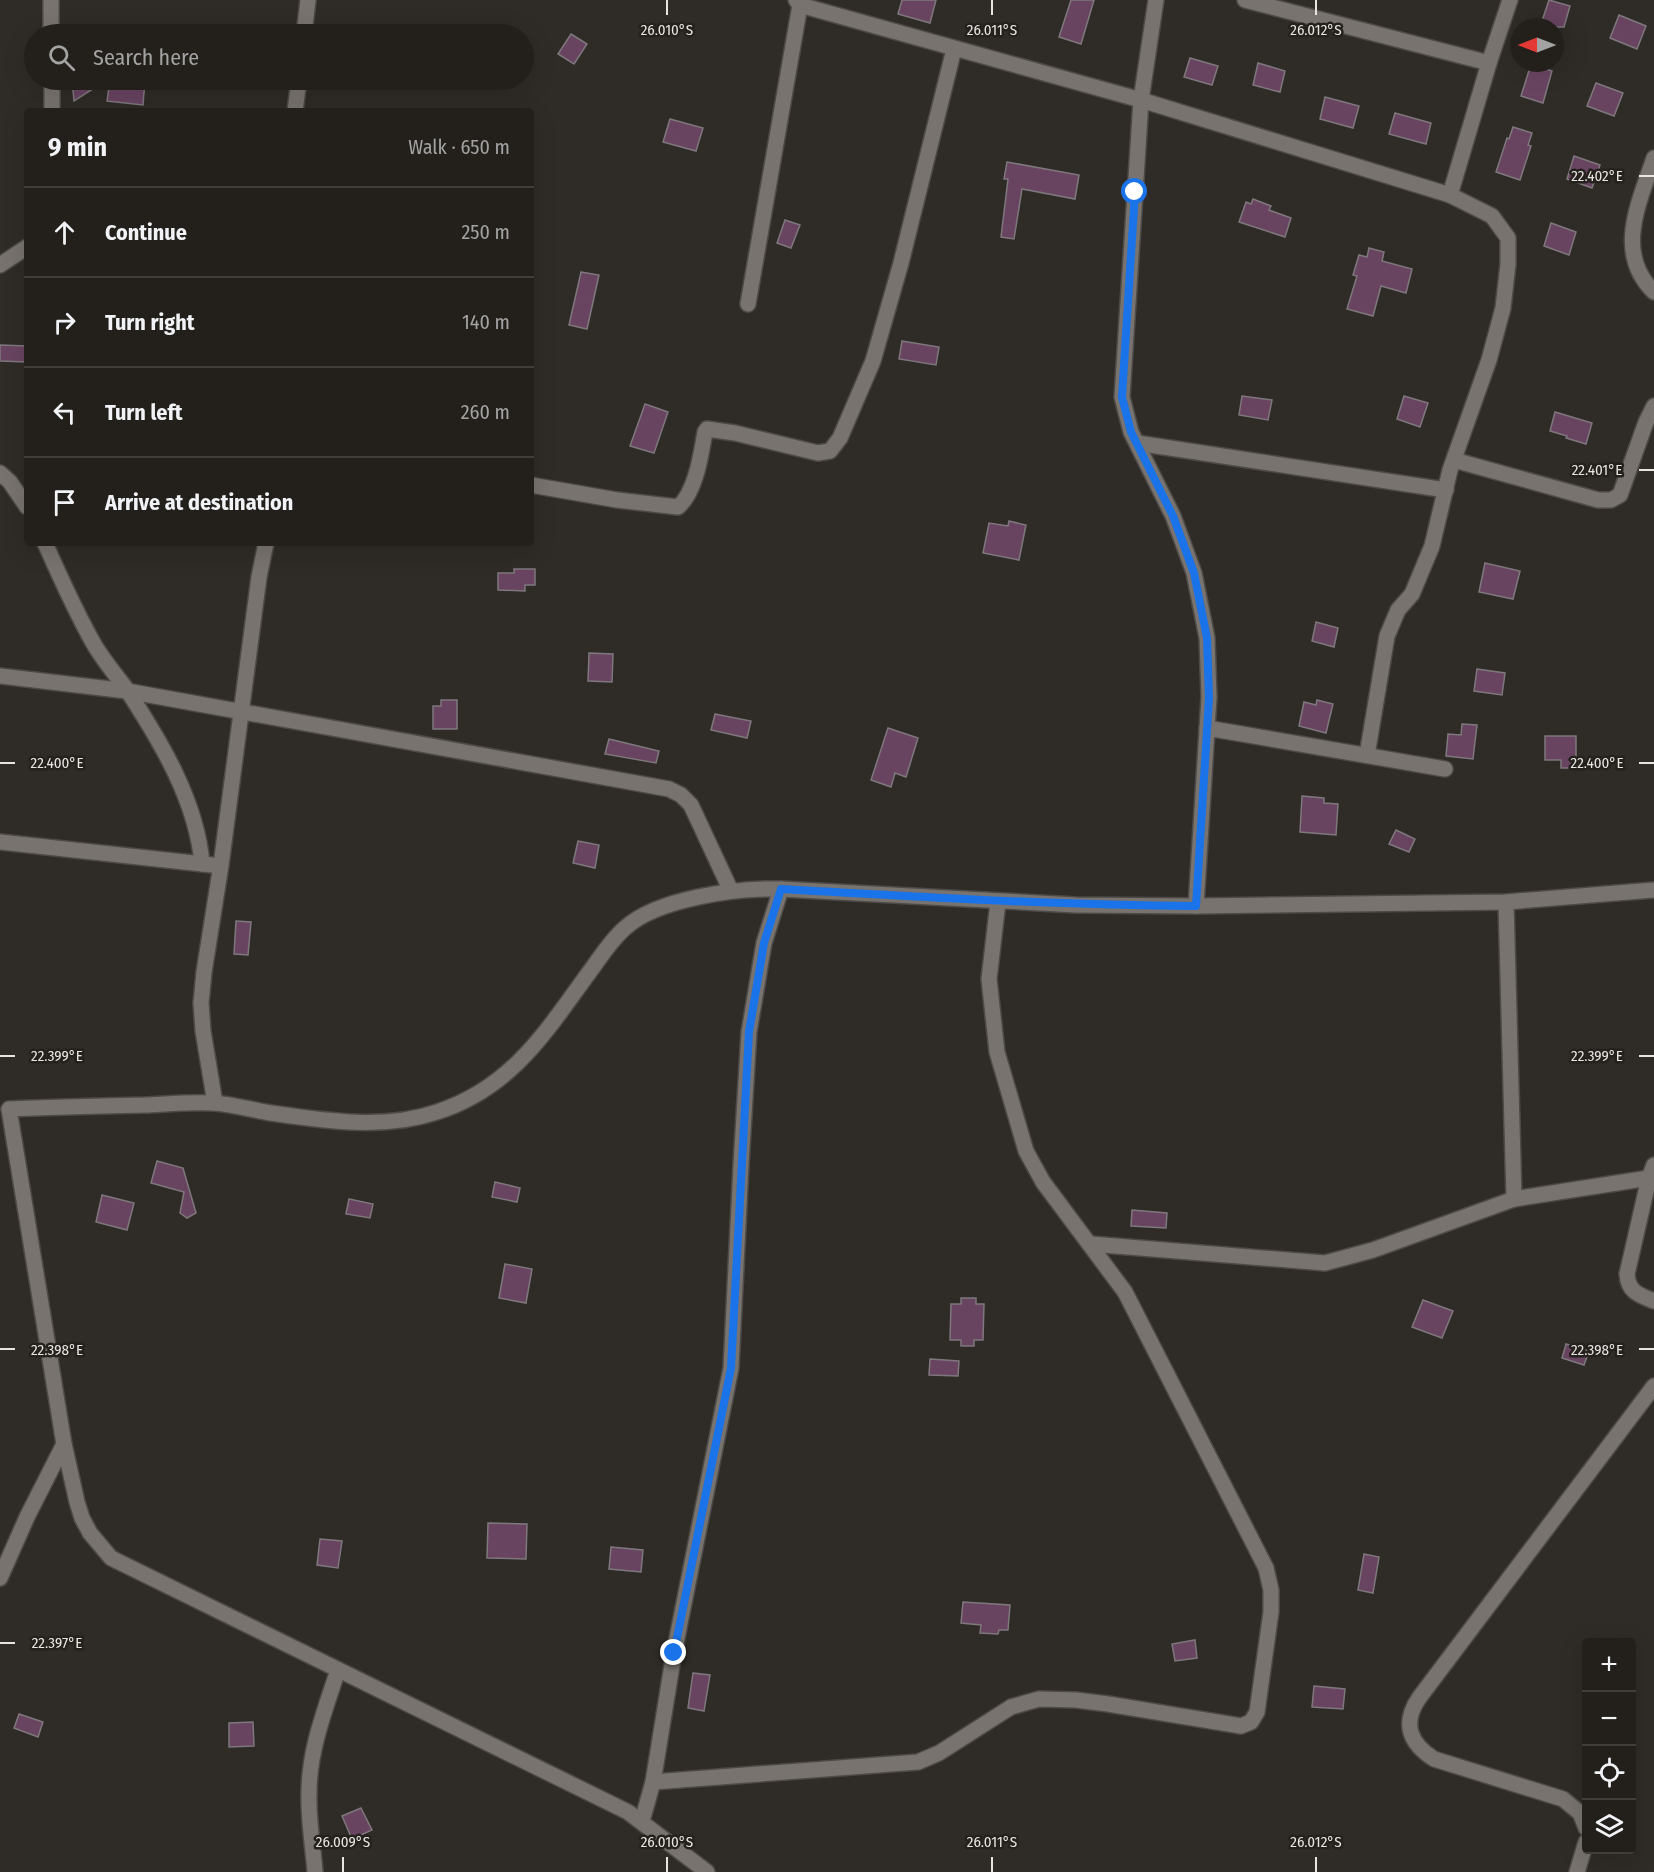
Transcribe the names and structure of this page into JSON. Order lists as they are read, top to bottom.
{
  "north": "left",
  "page": {
    "search": "Search here",
    "heading": ["9 min", "Walk · 650 m"],
    "list": [
      ["Continue", "250 m"],
      ["Turn right", "140 m"],
      ["Turn left", "260 m"],
      "Arrive at destination"
    ],
    "map_buttons": ["+", "−"]
  },
  "coordinates": [
    "26.010°S",
    "26.011°S",
    "26.012°S",
    "22.402°E",
    "22.401°E",
    "22.400°E",
    "22.399°E",
    "22.398°E",
    "22.397°E",
    "26.009°S"
  ]
}
